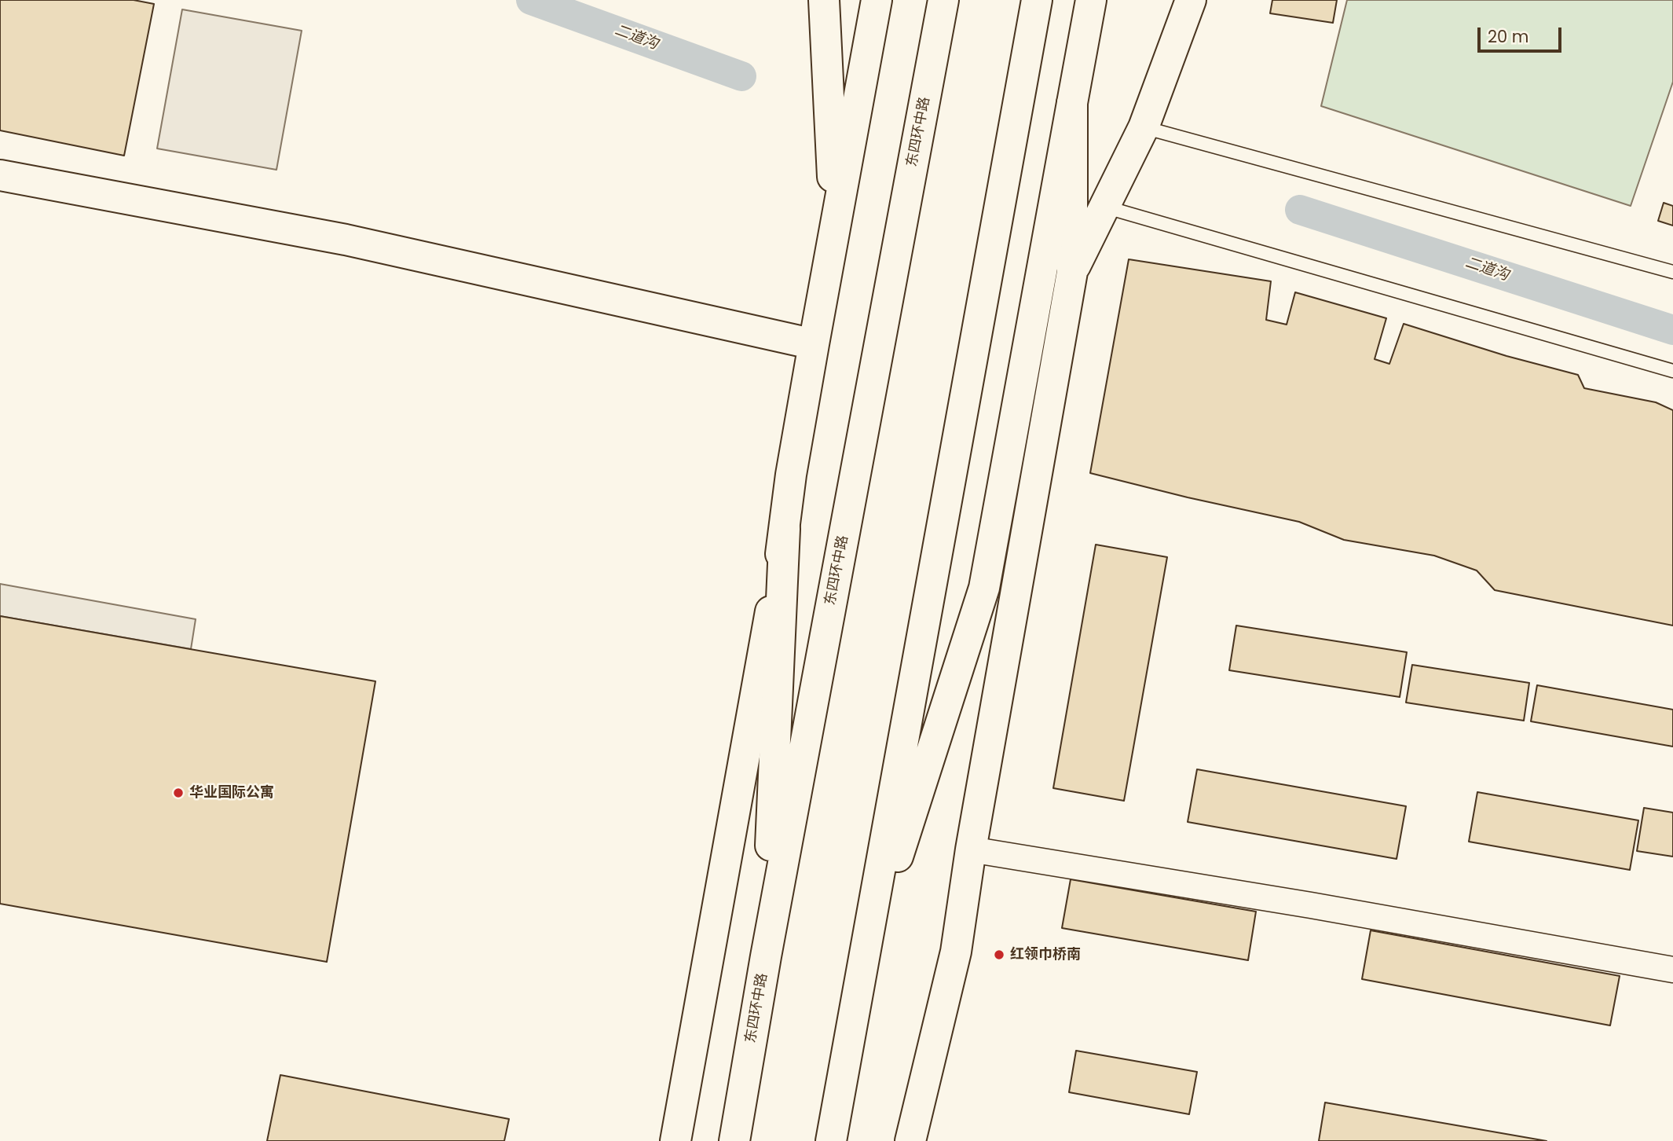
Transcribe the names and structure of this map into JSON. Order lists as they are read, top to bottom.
{
  "streets": {
    "main road": ["东四环中路"]
  },
  "water": ["二道沟"],
  "places": ["华业国际公寓", "红领巾桥南"],
  "scale_bar": "20 m"
}
